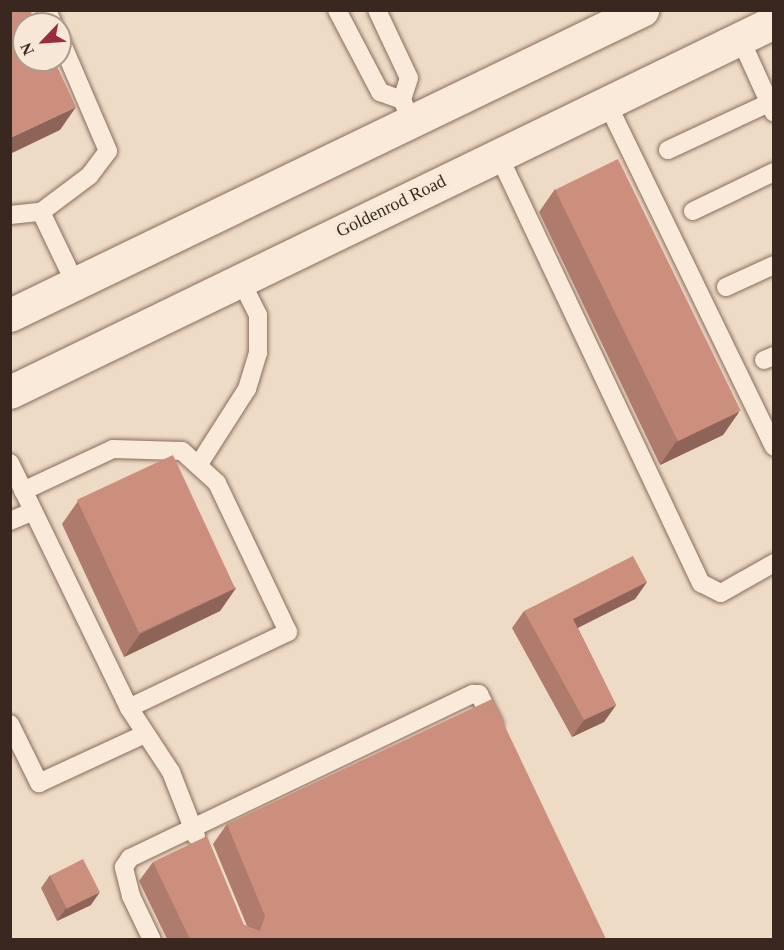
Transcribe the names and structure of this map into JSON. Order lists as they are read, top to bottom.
{
  "streets": {
    "main road": ["Goldenrod Road"]
  },
  "north": "bottom left"
}
